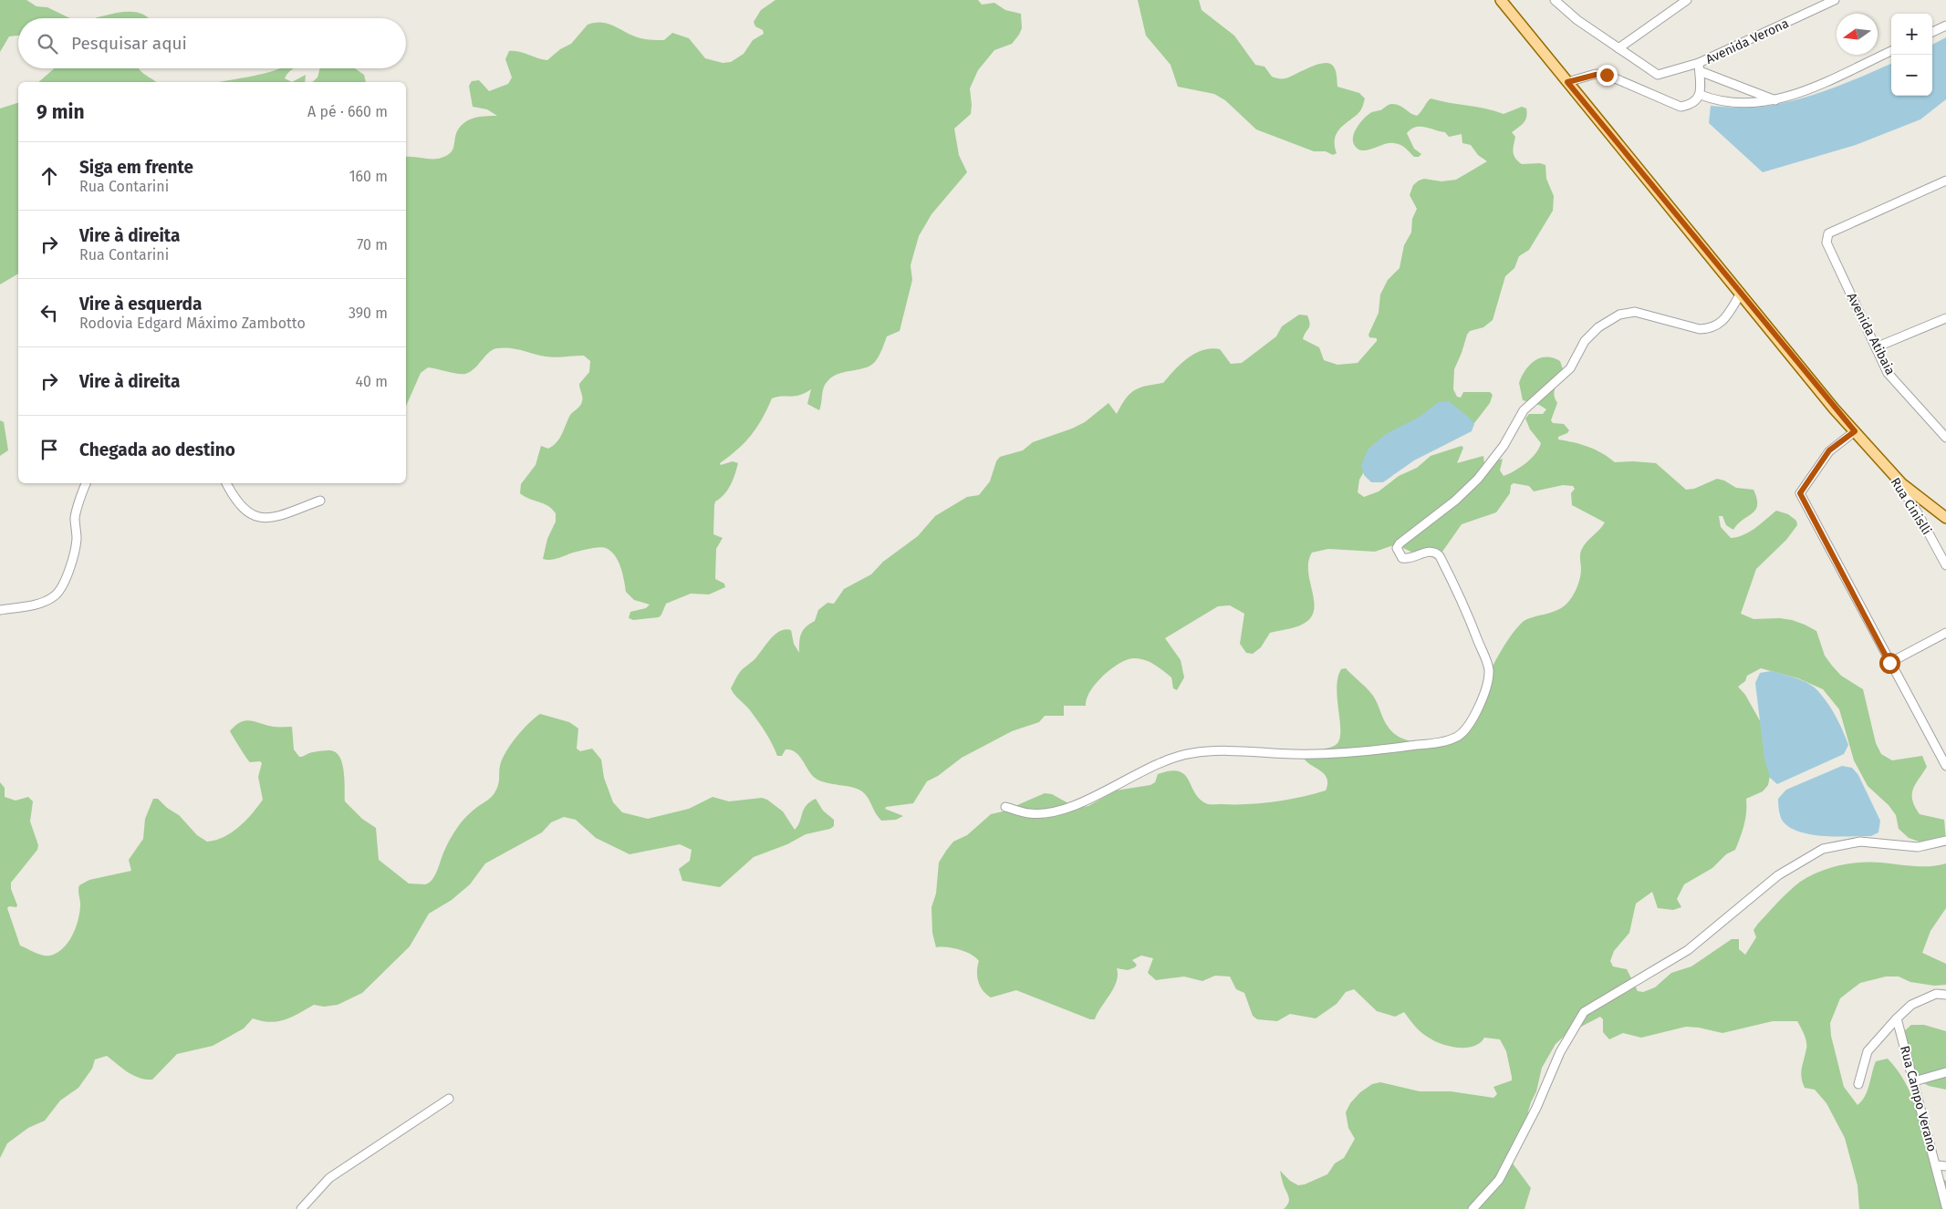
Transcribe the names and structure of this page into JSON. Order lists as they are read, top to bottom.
{
  "streets": {
    "street": [
      "Avenida Verona",
      "Avenida Atibaia",
      "Rua Cinislli",
      "Rua Campo Verano"
    ]
  },
  "north": "left",
  "page": {
    "map_buttons": ["+", "−"],
    "search": "Pesquisar aqui",
    "heading": ["9 min", "A pé · 660 m"],
    "list": [
      ["Siga em frente", "Rua Contarini", "160 m"],
      ["Vire à direita", "Rua Contarini", "70 m"],
      ["Vire à esquerda", "Rodovia Edgard Máximo Zambotto", "390 m"],
      ["Vire à direita", "40 m"],
      "Chegada ao destino"
    ]
  }
}
